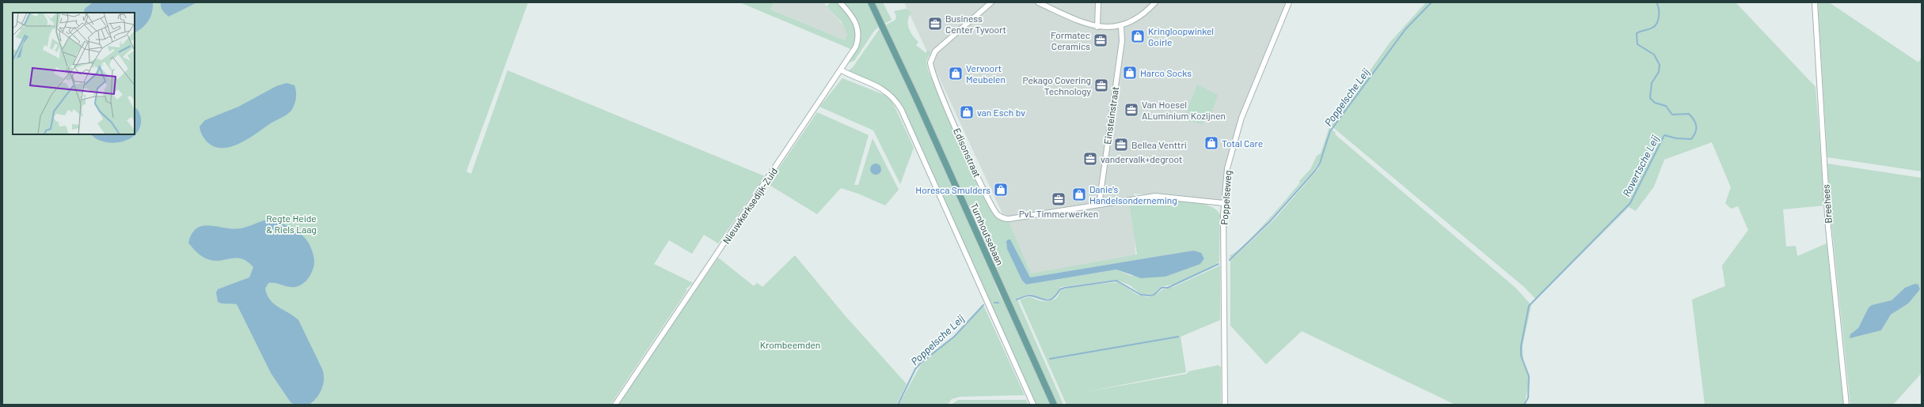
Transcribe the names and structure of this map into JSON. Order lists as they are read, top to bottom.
{
  "streets": {
    "main road": ["Turnhoutsebaan"],
    "street": [
      "Einsteinstraat",
      "Edisonstraat",
      "Poppelseweg",
      "Breehees",
      "Nieuwkerksedijk-Zuid"
    ]
  },
  "crossings": [
    ["Einsteinstraat", "Edisonstraat"],
    ["Edisonstraat", "Poppelseweg"]
  ],
  "water": ["Poppelsche Leij", "Rovertsche Leij"],
  "parks": ["Regte Heide & Riels Laag", "Krombeemden"],
  "places": {
    "office": [
      "Business Center Tyvoort",
      "Formatec Ceramics",
      "Pekago Covering Technology",
      "Van Hoesel ALuminium Kozijnen",
      "Bellea Venttri",
      "vandervalk+degroot",
      "PvL Timmerwerken"
    ],
    "shop": [
      "Kringloopwinkel Goirle",
      "Harco Socks",
      "Vervoort Meubelen",
      "van Esch bv",
      "Total Care",
      "Horesca Smulders",
      "Danie's Handelsonderneming"
    ]
  }
}
